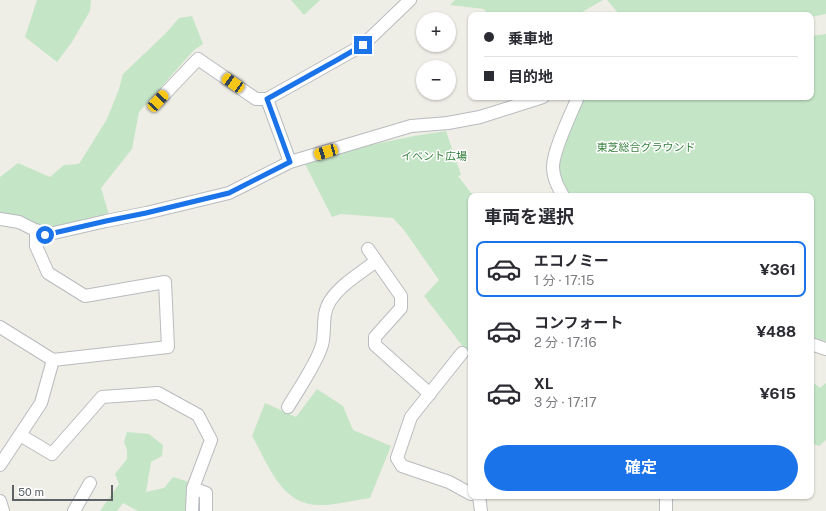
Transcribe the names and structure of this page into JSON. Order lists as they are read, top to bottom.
{
  "parks": ["東芝総合グラウンド", "イベント広場"],
  "scale_bar": "50 m",
  "page": {
    "map_buttons": ["+", "−"],
    "banner": ["乗車地", "目的地"],
    "heading": "車両を選択",
    "list": [
      {
        "name": "エコノミー",
        "note": "1 分 · 17:15",
        "value": "¥361"
      },
      {
        "name": "コンフォート",
        "note": "2 分 · 17:16",
        "value": "¥488"
      },
      {
        "name": "XL",
        "note": "3 分 · 17:17",
        "value": "¥615"
      }
    ],
    "buttons": "確定",
    "scale": "50 m"
  }
}
